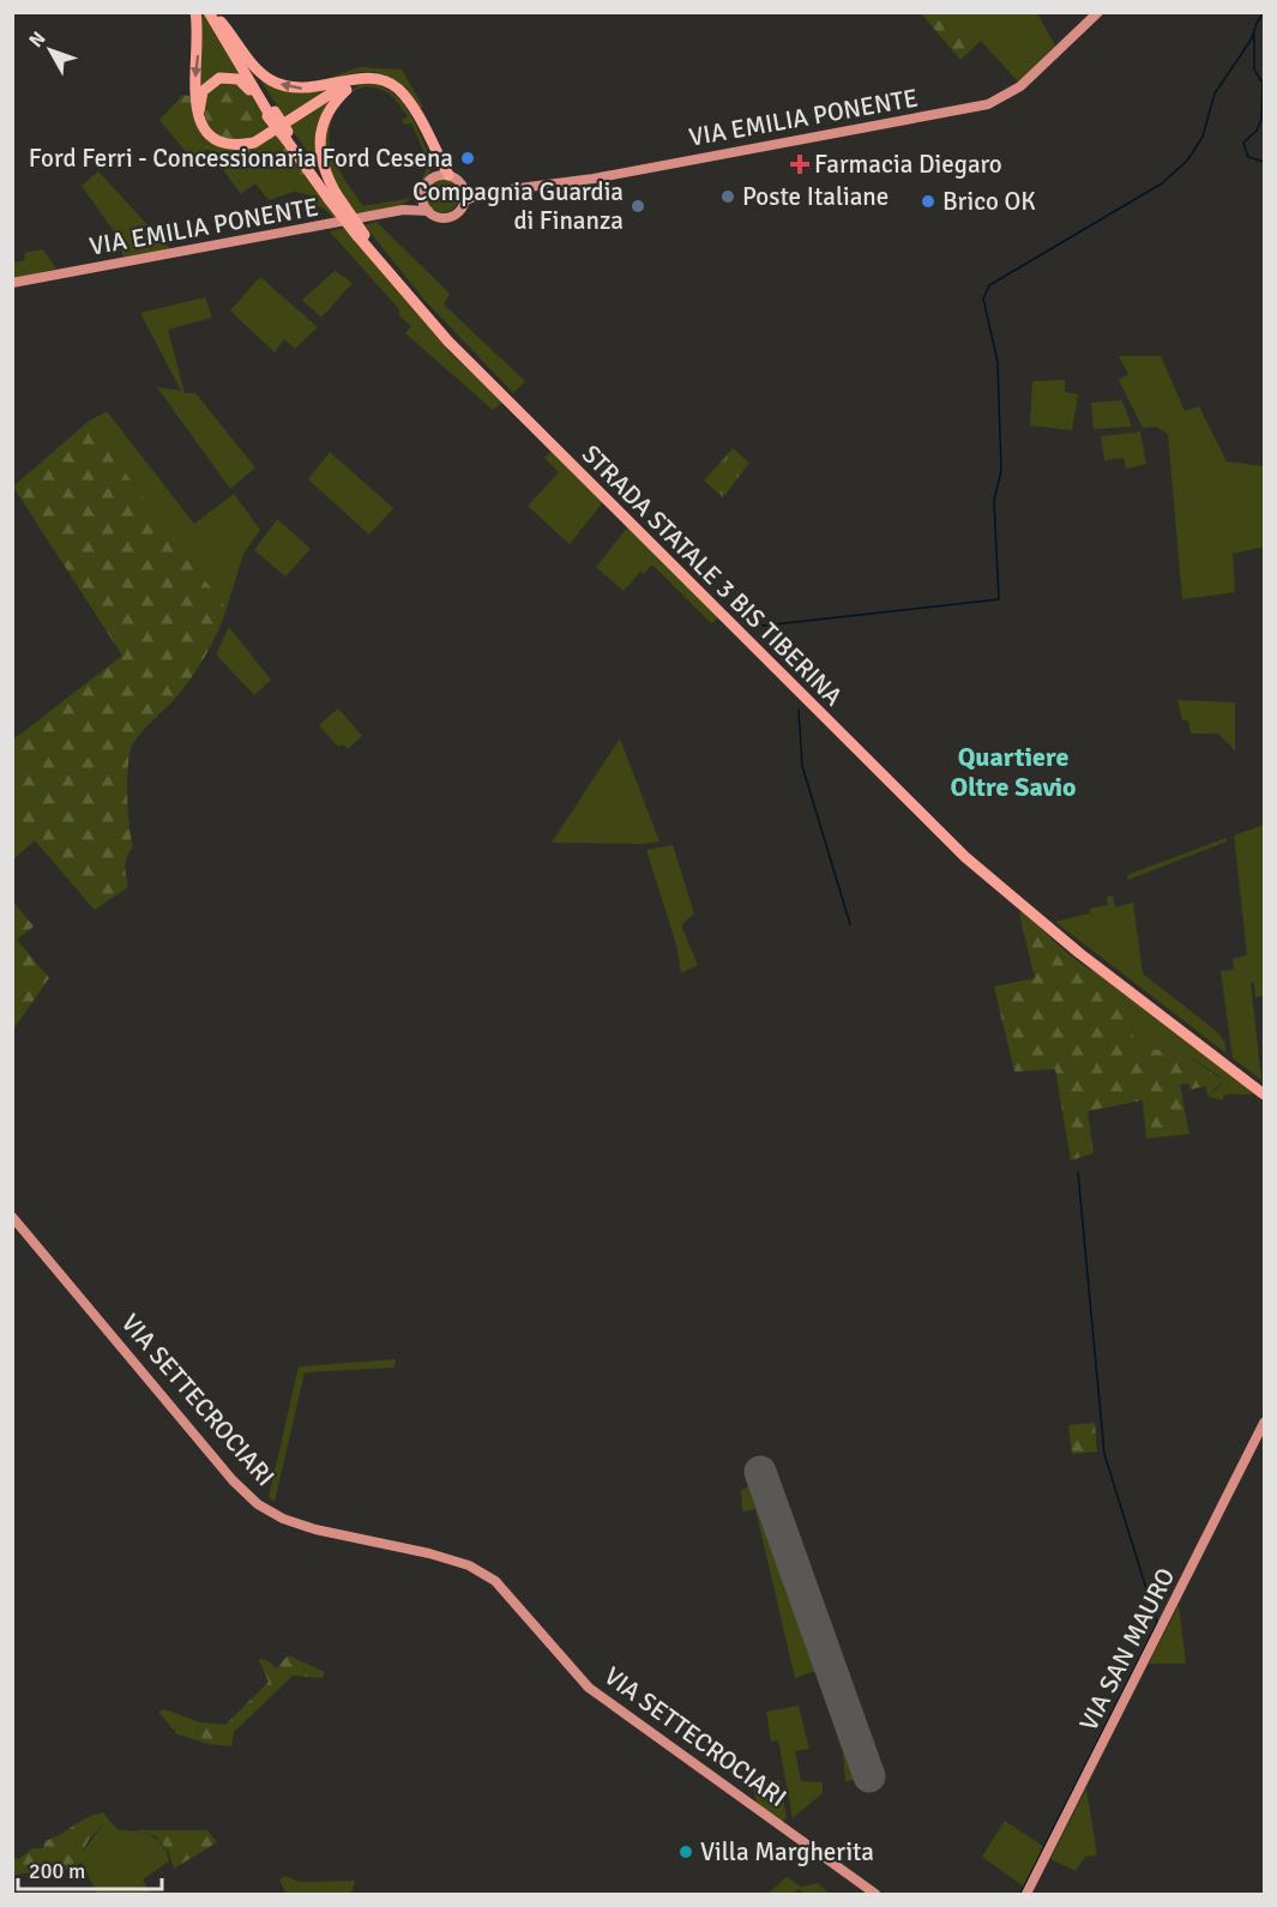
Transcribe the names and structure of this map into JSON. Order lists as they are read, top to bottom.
{
  "streets": {
    "highway": ["STRADA STATALE 3 BIS TIBERINA"],
    "main road": ["VIA EMILIA PONENTE", "VIA SETTECROCIARI", "VIA SAN MAURO"]
  },
  "districts": ["Quartiere Oltre Savio"],
  "places": {
    "other": [
      "Ford Ferri - Concessionaria Ford Cesena",
      "Poste Italiane",
      "Brico OK",
      "Compagnia Guardia di Finanza",
      "Villa Margherita"
    ],
    "health": ["Farmacia Diegaro"]
  },
  "scale_bar": "200 m",
  "north": "top left"
}
